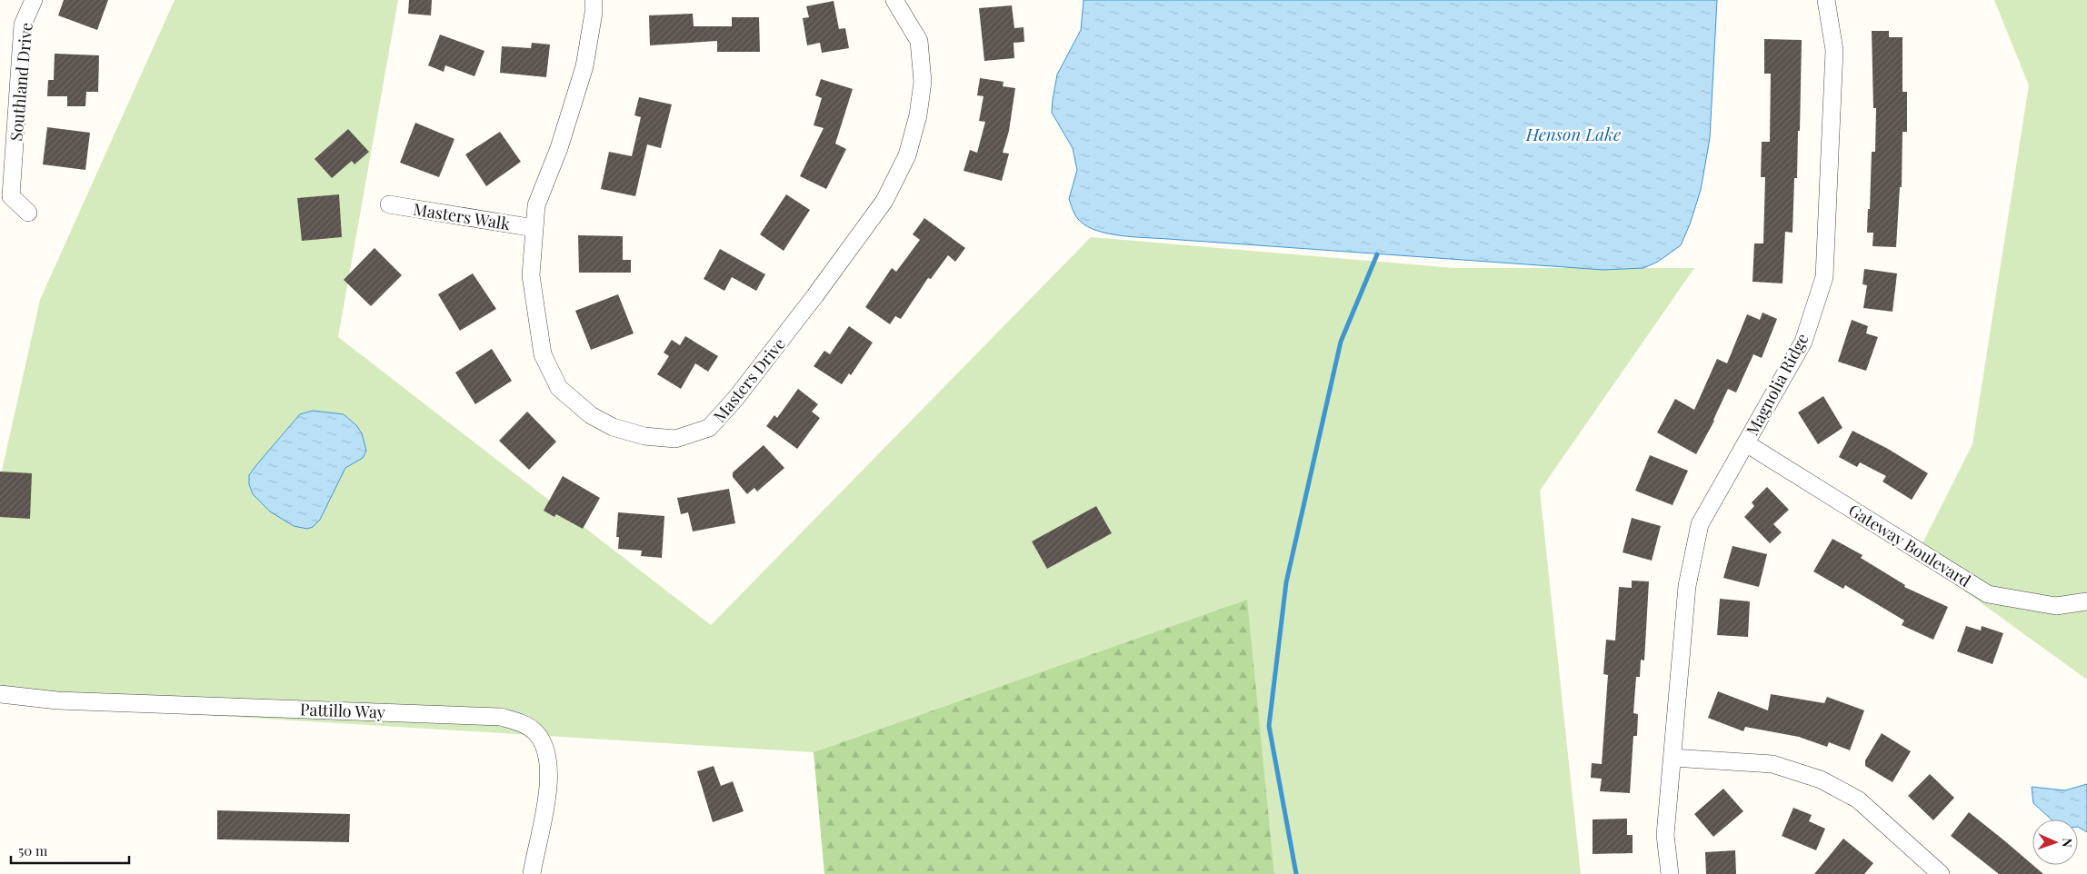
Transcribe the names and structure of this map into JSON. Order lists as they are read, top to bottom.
{
  "streets": {
    "street": [
      "Southland Drive",
      "Masters Walk",
      "Masters Drive",
      "Magnolia Ridge",
      "Gateway Boulevard",
      "Pattillo Way"
    ]
  },
  "crossings": [
    ["Masters Walk", "Masters Drive"],
    ["Magnolia Ridge", "Gateway Boulevard"]
  ],
  "water": ["Henson Lake"],
  "scale_bar": "50 m",
  "north": "right"
}
